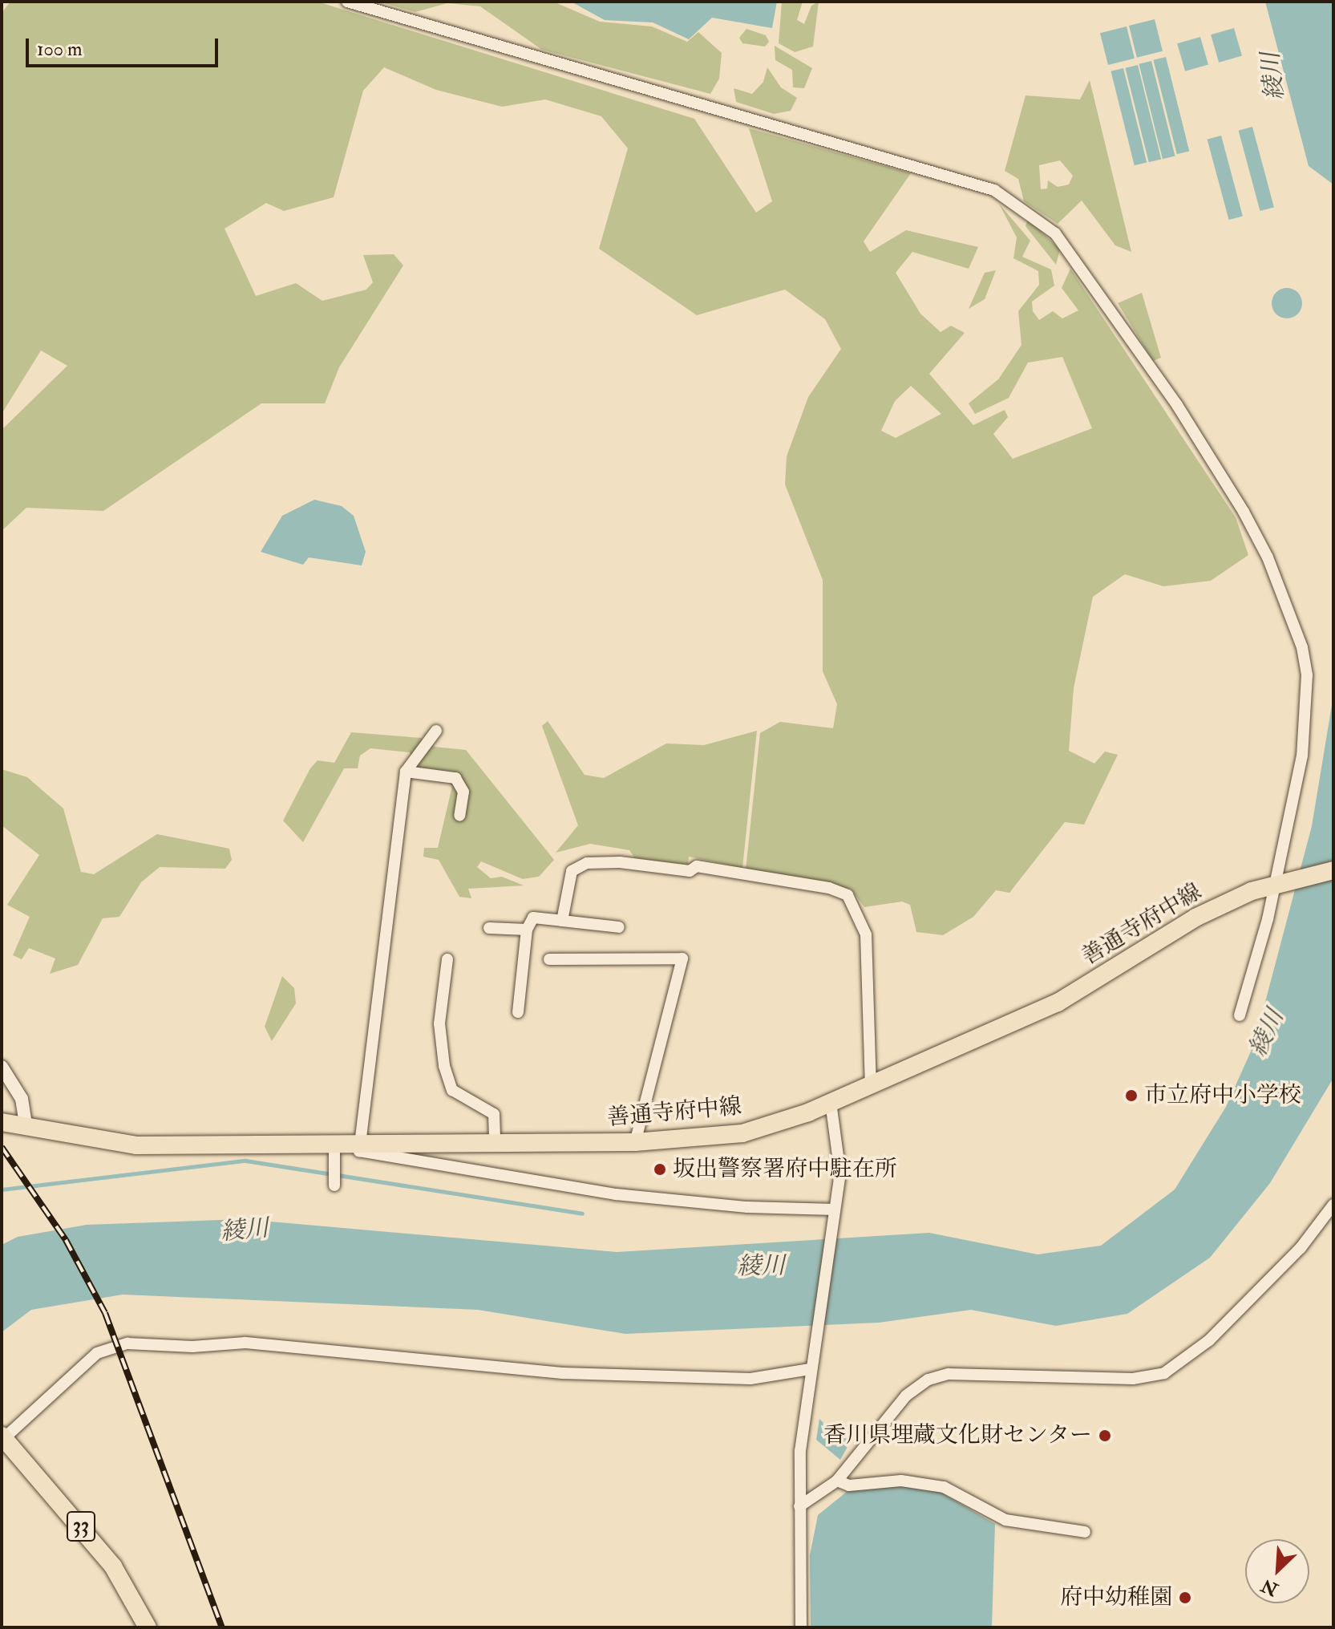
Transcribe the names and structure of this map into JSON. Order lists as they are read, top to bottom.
{
  "streets": {
    "main road": ["善通寺府中線", "33"]
  },
  "water": ["綾川"],
  "places": [
    "市立府中小学校",
    "坂出警察署府中駐在所",
    "香川県埋蔵文化財センター",
    "府中幼稚園"
  ],
  "scale_bar": "100 m",
  "north": "bottom left"
}
